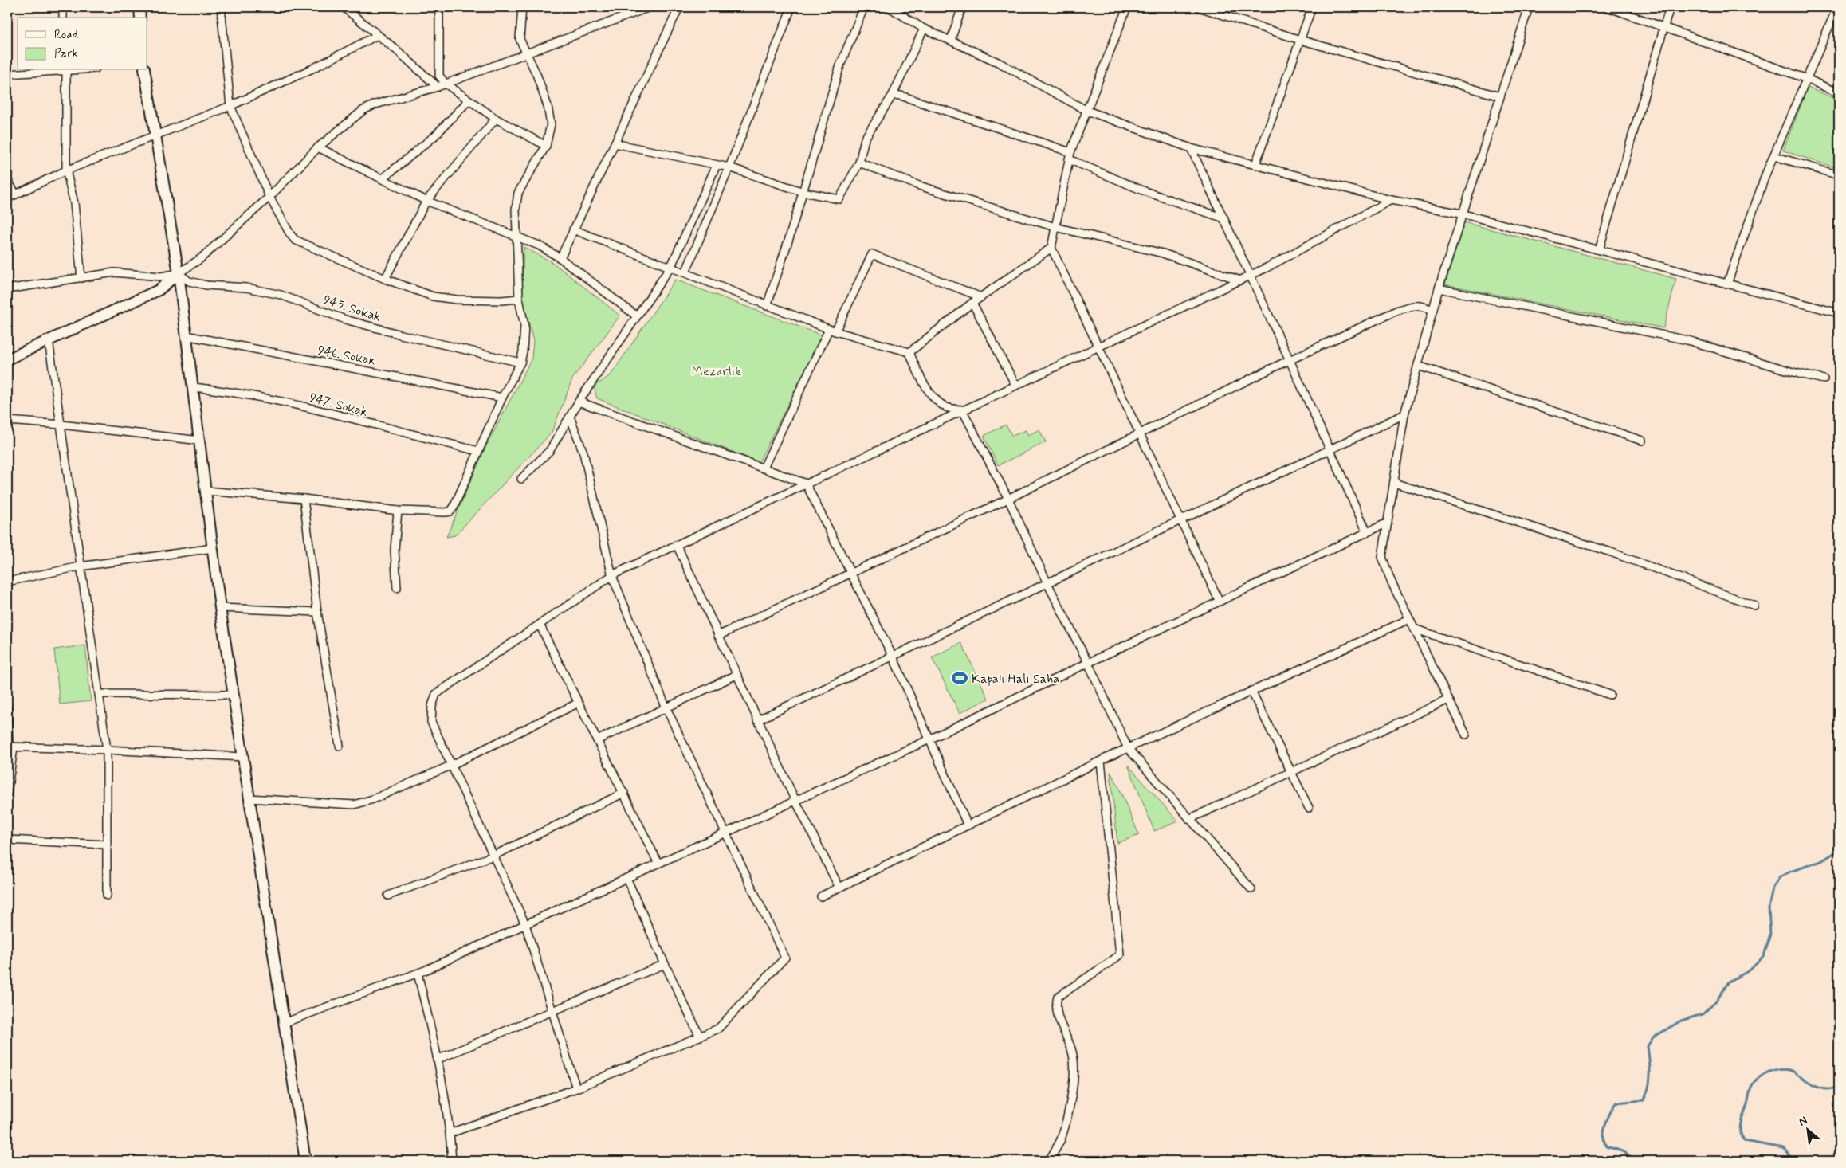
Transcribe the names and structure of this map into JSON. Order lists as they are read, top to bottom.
{
  "streets": {
    "street": ["945. Sokak", "946. Sokak", "947. Sokak"]
  },
  "parks": ["Mezarlık"],
  "places": {
    "sports": ["Kapalı Halı Saha"]
  },
  "legend": ["Road", "Park"],
  "north": "top left"
}
